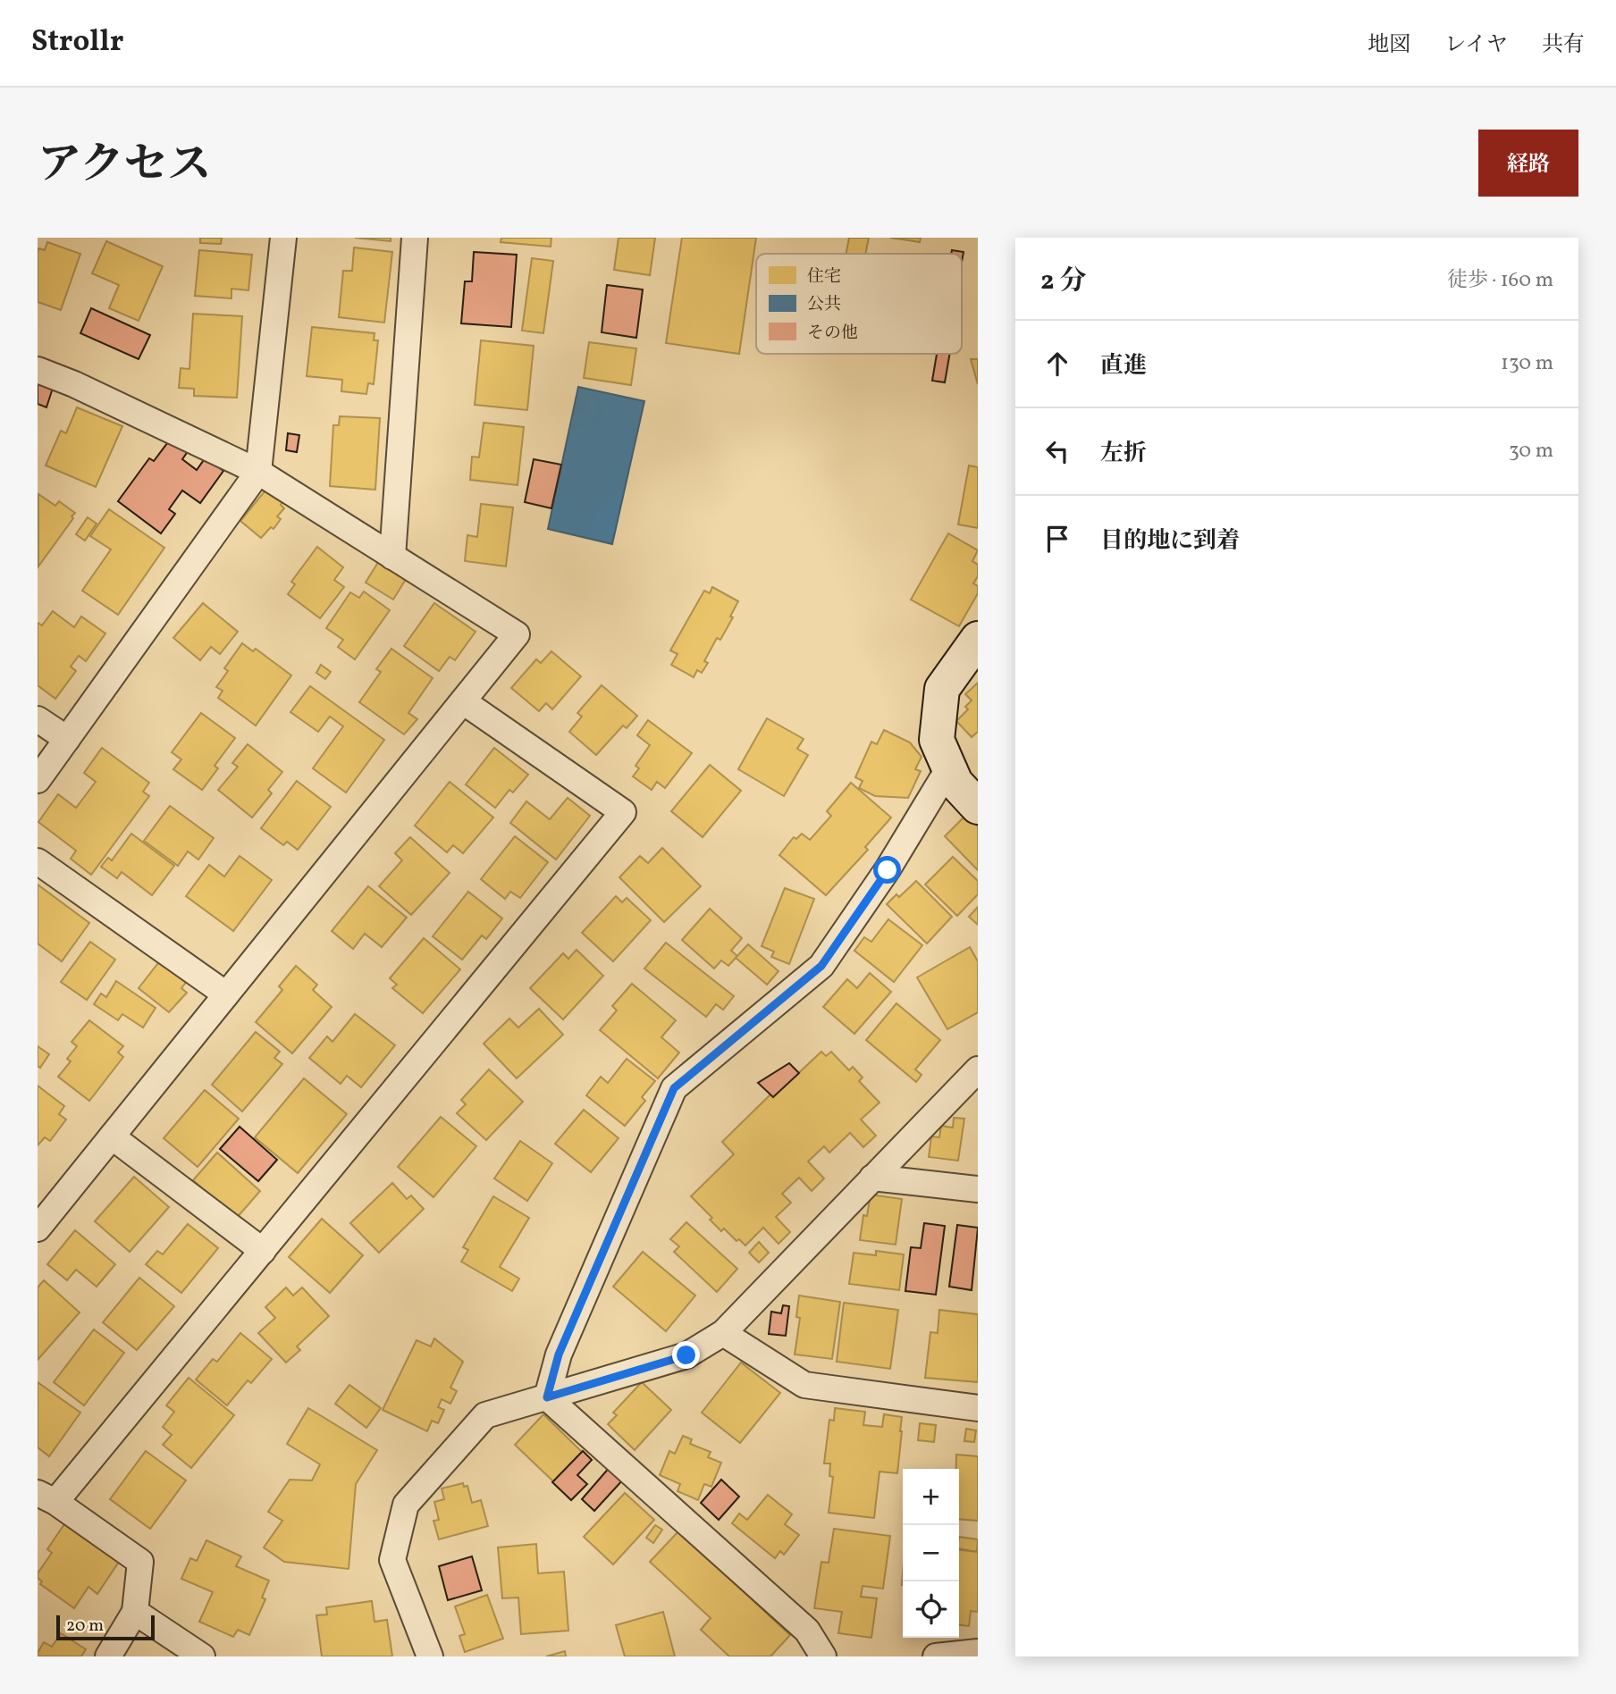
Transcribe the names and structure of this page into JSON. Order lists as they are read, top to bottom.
{
  "legend": ["住宅", "公共", "その他"],
  "scale_bar": "20 m",
  "page": {
    "header": "Strollr",
    "nav": ["地図", "レイヤ", "共有"],
    "title": "アクセス",
    "buttons": "経路",
    "heading": ["2 分", "徒歩 · 160 m"],
    "list": [
      ["直進", "130 m"],
      ["左折", "30 m"],
      "目的地に到着"
    ],
    "map_buttons": ["+", "−"],
    "scale": "20 m"
  }
}
